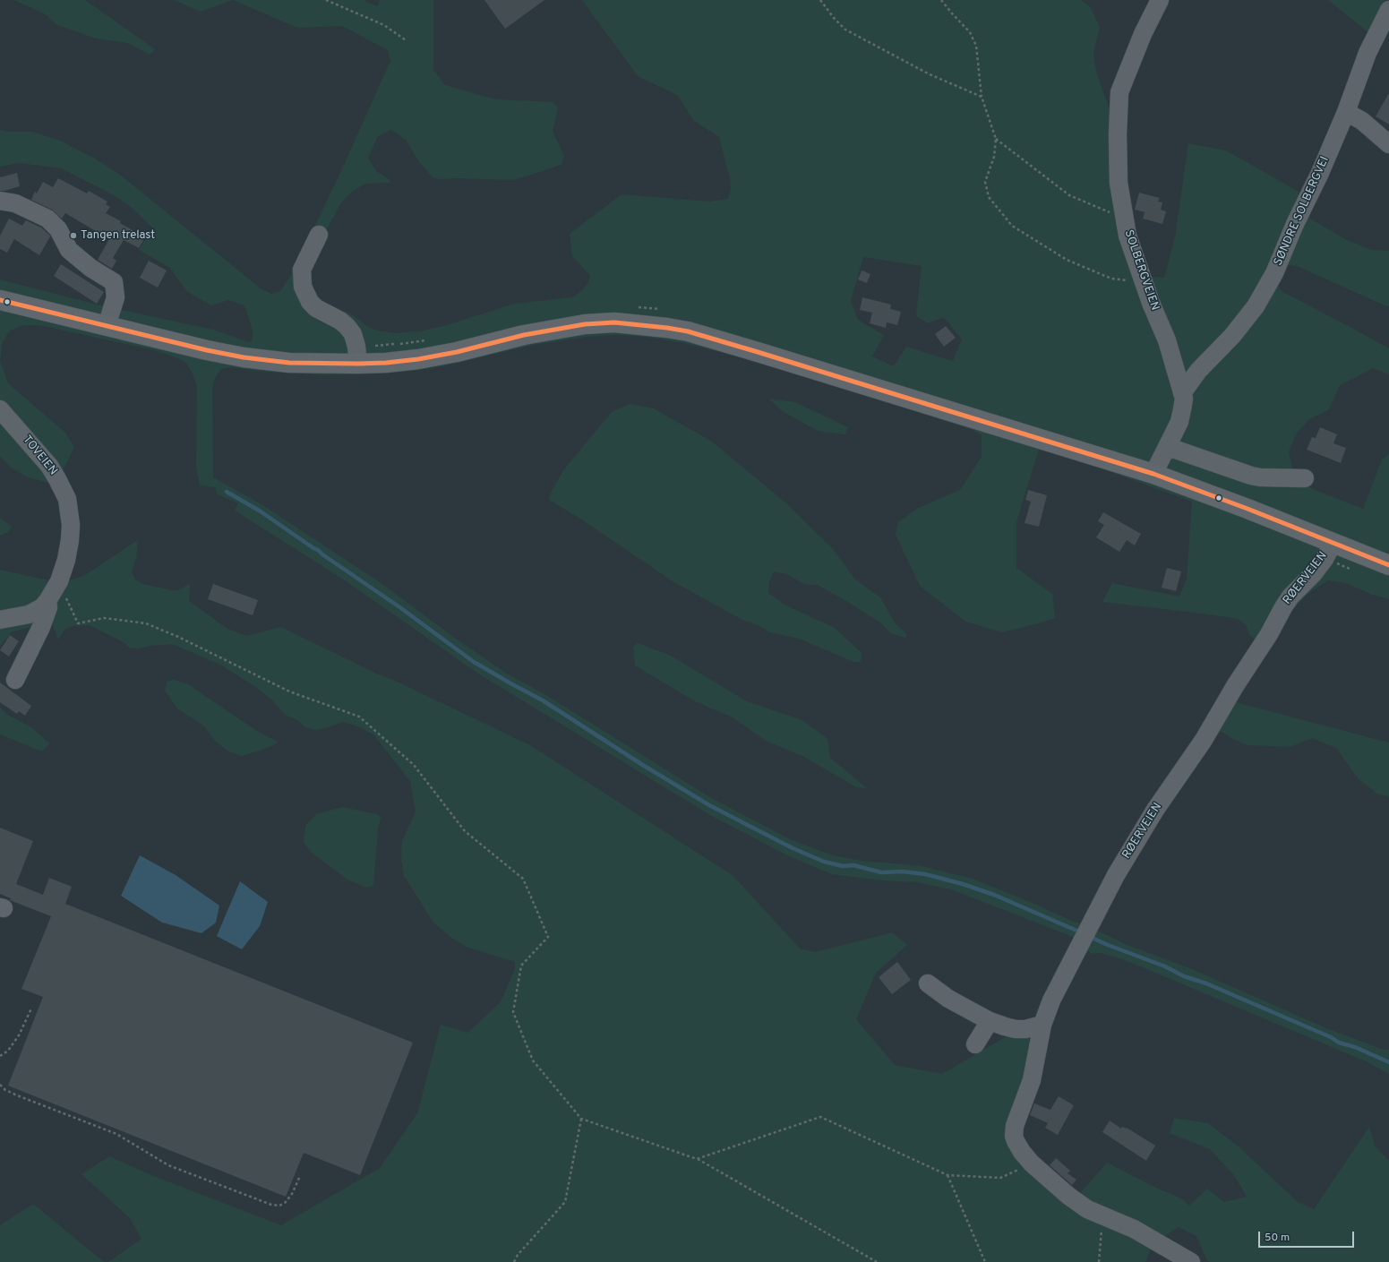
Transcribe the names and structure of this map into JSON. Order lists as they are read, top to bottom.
{
  "streets": {
    "main road": ["RØERVEIEN"],
    "street": ["SØNDRE SOLBERGVEI", "SOLBERGVEIEN", "TOVEIEN"]
  },
  "crossings": [
    ["SØNDRE SOLBERGVEI", "SOLBERGVEIEN"],
    ["SOLBERGVEIEN", "RØERVEIEN"]
  ],
  "places": ["Tangen trelast"],
  "scale_bar": "50 m"
}
